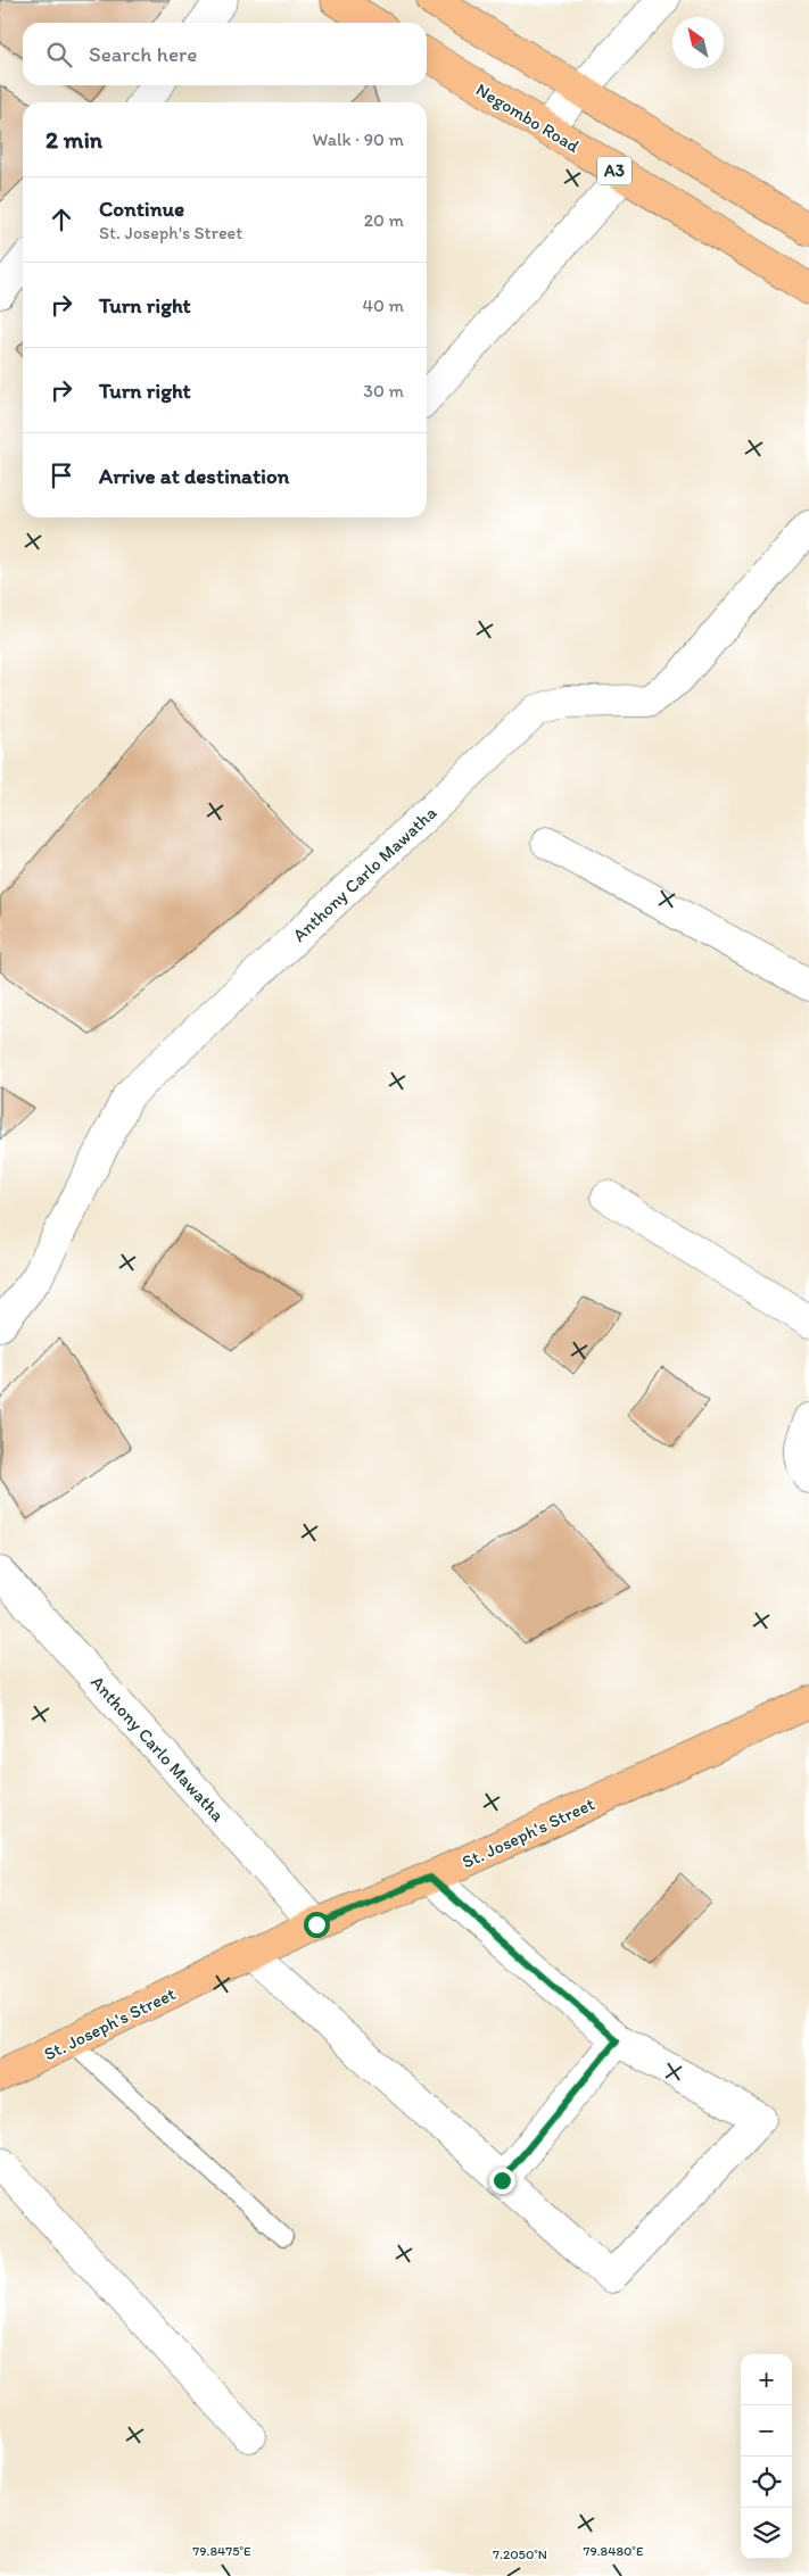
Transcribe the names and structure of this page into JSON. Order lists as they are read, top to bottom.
{
  "streets": {
    "main road": ["Negombo Road", "A3", "St. Joseph's Street"],
    "street": ["Anthony Carlo Mawatha"]
  },
  "crossings": [
    ["Anthony Carlo Mawatha", "St. Joseph's Street"]
  ],
  "north": "top left",
  "page": {
    "search": "Search here",
    "heading": ["2 min", "Walk · 90 m"],
    "list": [
      ["Continue", "St. Joseph's Street", "20 m"],
      ["Turn right", "40 m"],
      ["Turn right", "30 m"],
      "Arrive at destination"
    ],
    "map_buttons": ["+", "−"]
  },
  "coordinates": ["79.8475°E", "79.8480°E", "7.2050°N"]
}
